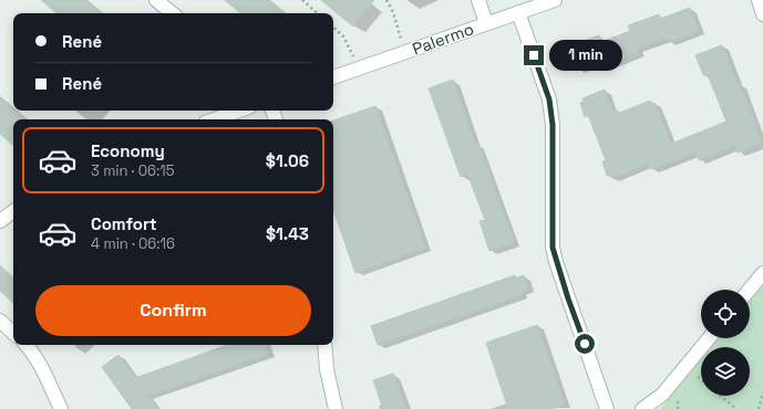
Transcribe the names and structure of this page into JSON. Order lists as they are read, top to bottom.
{
  "streets": {
    "street": ["Palermo"]
  },
  "page": {
    "banner": ["René", "René"],
    "bubble": "1 min",
    "list": [
      {
        "name": "Economy",
        "note": "3 min · 06:15",
        "value": "$1.06"
      },
      {
        "name": "Comfort",
        "note": "4 min · 06:16",
        "value": "$1.43"
      }
    ],
    "buttons": "Confirm"
  }
}
